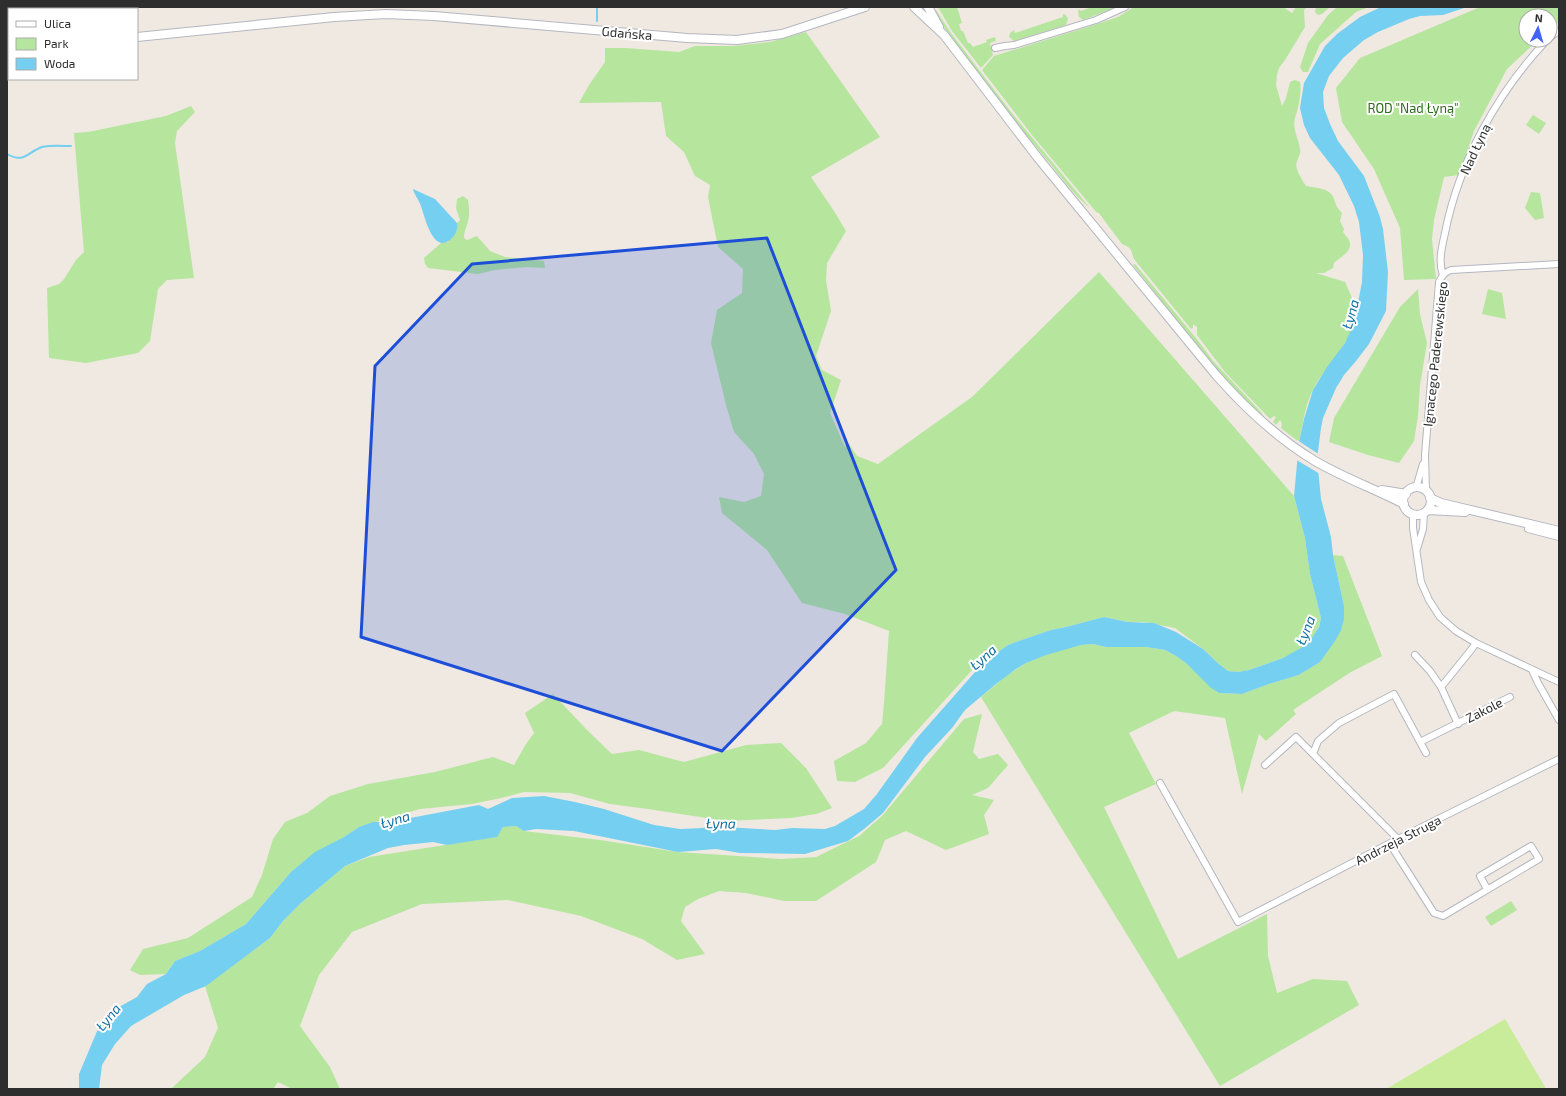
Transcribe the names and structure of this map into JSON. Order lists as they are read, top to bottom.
{
  "streets": {
    "main road": ["Gdańska"],
    "street": [
      "Nad Łyną",
      "Ignacego Paderewskiego",
      "Zakole",
      "Andrzeja Struga"
    ]
  },
  "crossings": [
    ["Nad Łyną", "Ignacego Paderewskiego"]
  ],
  "water": ["Łyna"],
  "parks": ["ROD \"Nad Łyną\""],
  "legend": ["Ulica", "Park", "Woda"],
  "north": "top"
}
